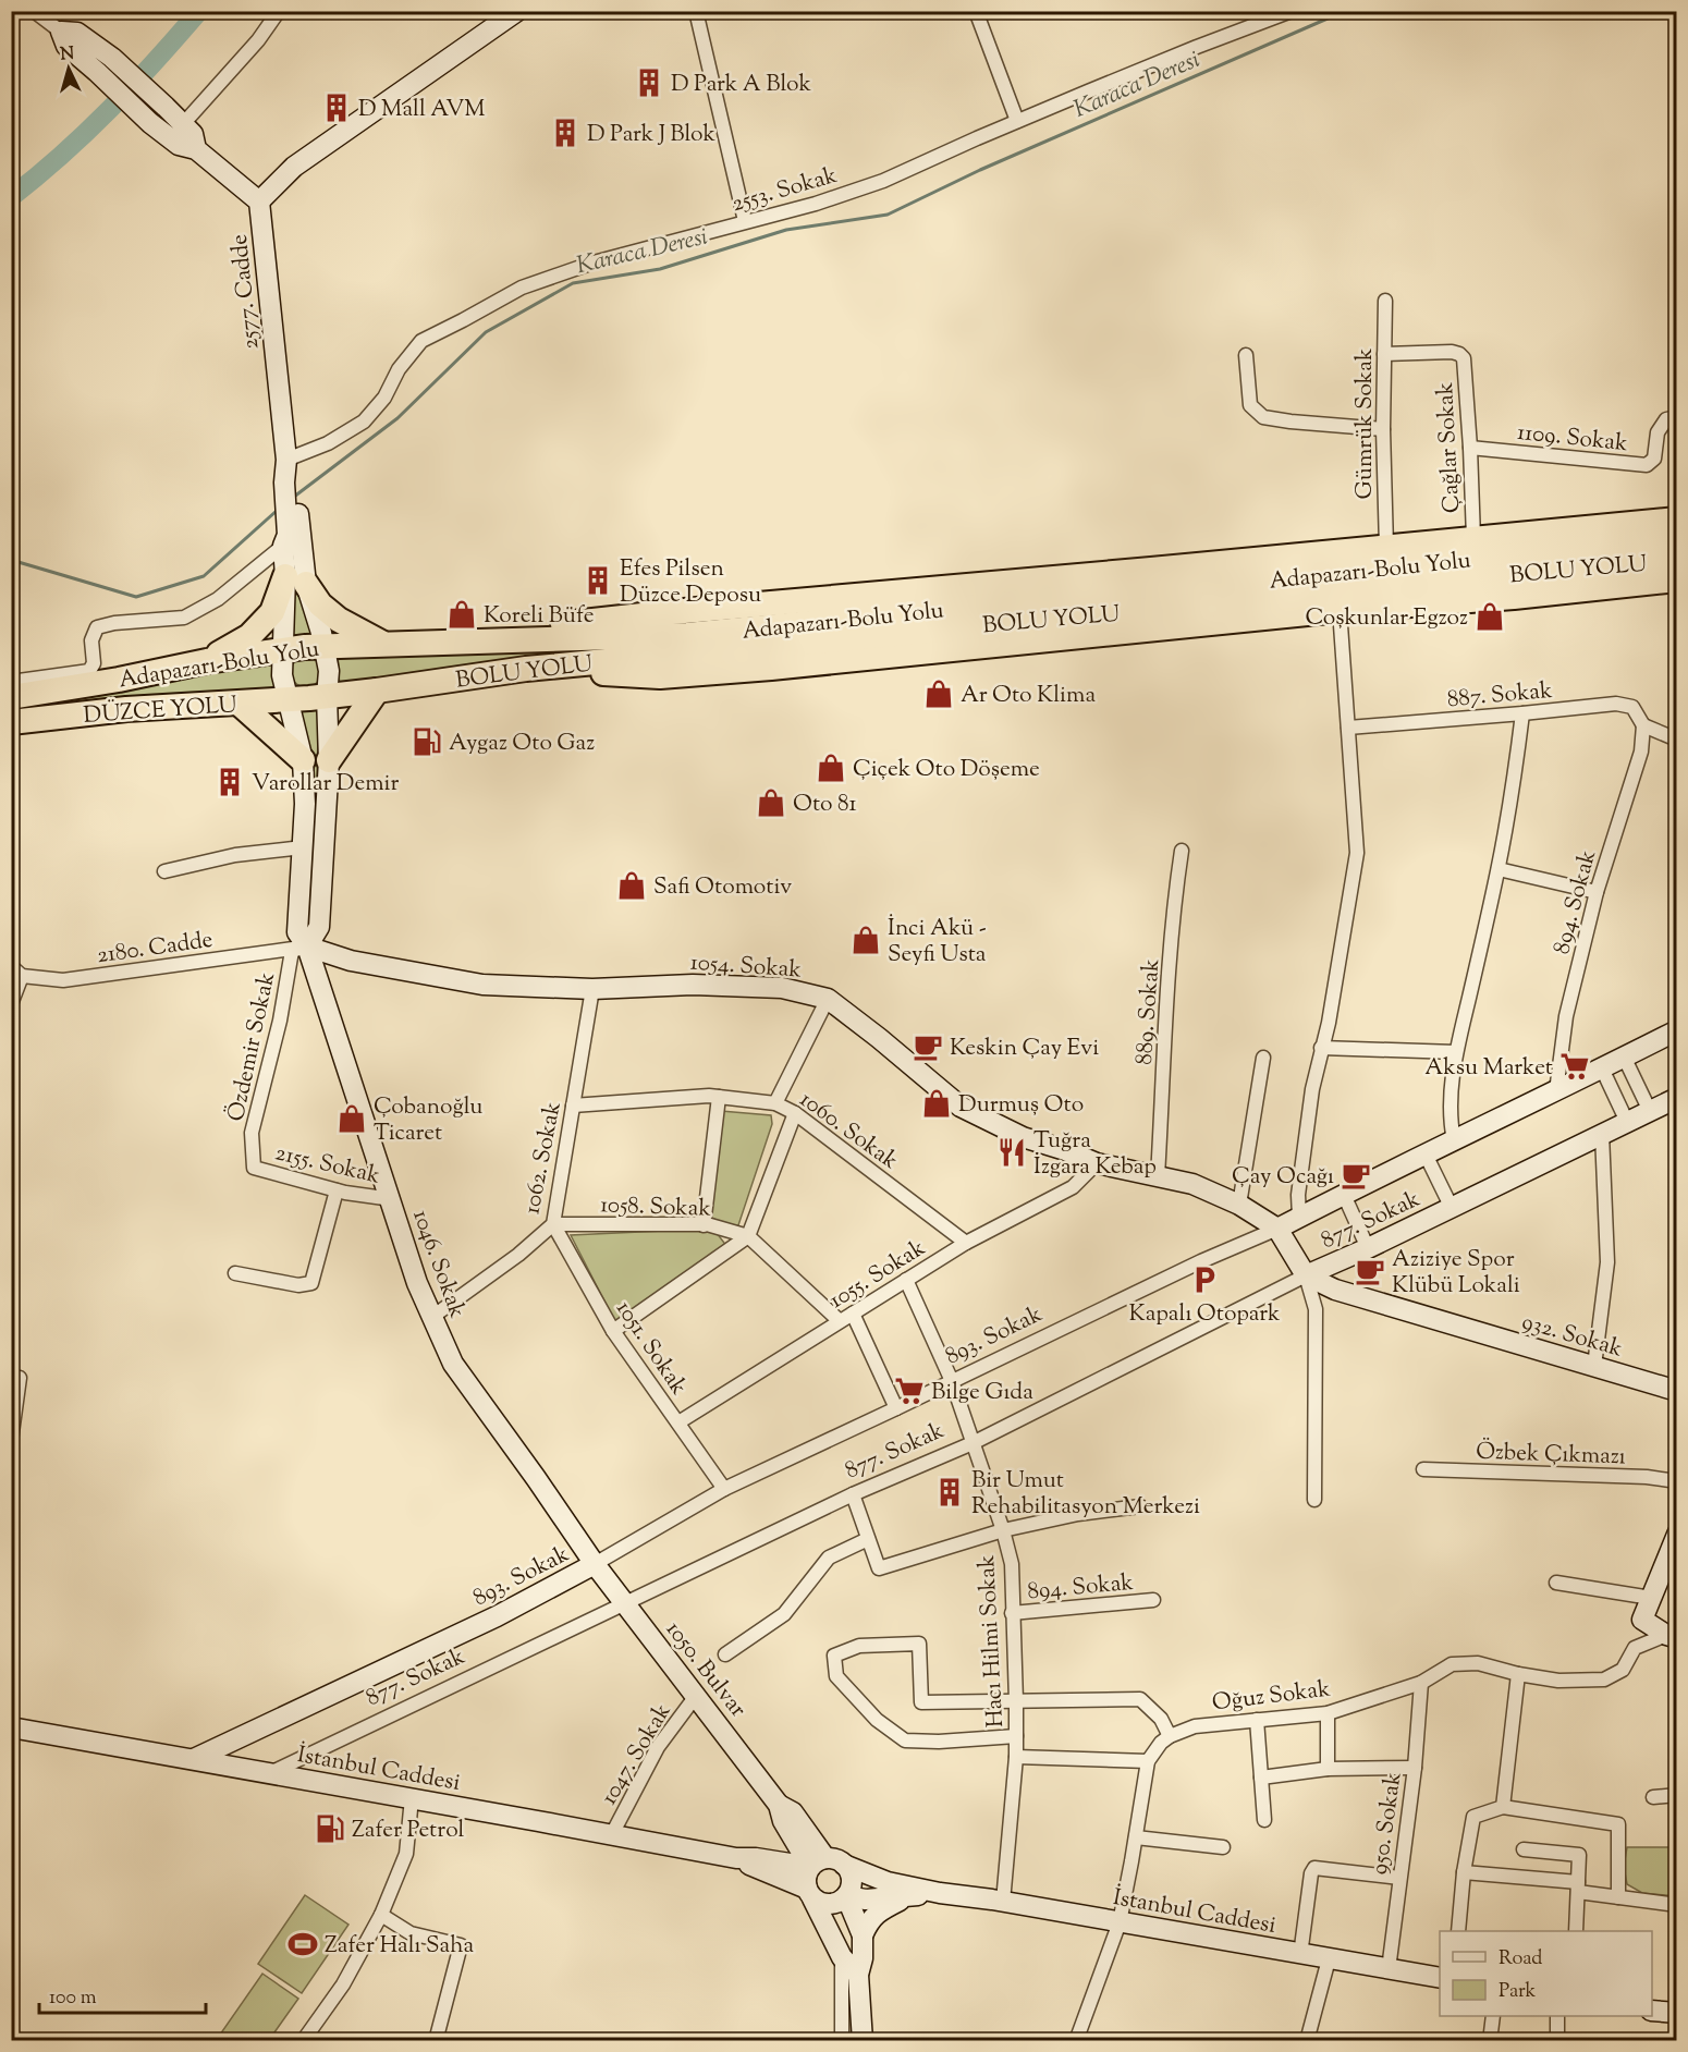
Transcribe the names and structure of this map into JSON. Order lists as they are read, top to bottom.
{
  "streets": {
    "highway": ["BOLU YOLU", "Adapazarı-Bolu Yolu", "DÜZCE YOLU"],
    "street": [
      "2553. Sokak",
      "2577. Cadde",
      "Gümrük Sokak",
      "1109. Sokak",
      "Çağlar Sokak",
      "887. Sokak",
      "894. Sokak",
      "2180. Cadde",
      "1054. Sokak",
      "889. Sokak",
      "Özdemir Sokak",
      "1060. Sokak",
      "1062. Sokak",
      "2155. Sokak",
      "1058. Sokak",
      "877. Sokak",
      "1046. Sokak",
      "1055. Sokak",
      "893. Sokak",
      "932. Sokak",
      "1051. Sokak",
      "Özbek Çıkmazı",
      "Hacı Hilmi Sokak",
      "1050. Bulvar",
      "Oğuz Sokak",
      "1047. Sokak",
      "İstanbul Caddesi",
      "950. Sokak"
    ]
  },
  "crossings": [
    ["2553. Sokak", "2577. Cadde"],
    ["Gümrük Sokak", "Çağlar Sokak"],
    ["1109. Sokak", "Çağlar Sokak"],
    ["BOLU YOLU", "DÜZCE YOLU"],
    ["BOLU YOLU", "1046. Sokak"],
    ["887. Sokak", "894. Sokak"],
    ["DÜZCE YOLU", "1046. Sokak"],
    ["894. Sokak", "893. Sokak"],
    ["894. Sokak", "Hacı Hilmi Sokak"],
    ["2180. Cadde", "1054. Sokak"],
    ["2180. Cadde", "Özdemir Sokak"],
    ["2180. Cadde", "1046. Sokak"],
    ["1054. Sokak", "889. Sokak"],
    ["1054. Sokak", "Özdemir Sokak"],
    ["1054. Sokak", "1062. Sokak"],
    ["1054. Sokak", "1046. Sokak"],
    ["1054. Sokak", "1055. Sokak"],
    ["1054. Sokak", "893. Sokak"],
    ["Özdemir Sokak", "2155. Sokak"],
    ["Özdemir Sokak", "1046. Sokak"],
    ["1060. Sokak", "1062. Sokak"],
    ["1060. Sokak", "1055. Sokak"],
    ["1062. Sokak", "1058. Sokak"],
    ["1062. Sokak", "1046. Sokak"],
    ["1062. Sokak", "1051. Sokak"],
    ["2155. Sokak", "1046. Sokak"],
    ["1058. Sokak", "1055. Sokak"],
    ["1058. Sokak", "1051. Sokak"],
    ["877. Sokak", "932. Sokak"],
    ["877. Sokak", "Hacı Hilmi Sokak"],
    ["877. Sokak", "1050. Bulvar"],
    ["877. Sokak", "İstanbul Caddesi"],
    ["1046. Sokak", "893. Sokak"],
    ["1046. Sokak", "1050. Bulvar"],
    ["1055. Sokak", "1051. Sokak"],
    ["1055. Sokak", "Hacı Hilmi Sokak"],
    ["893. Sokak", "1051. Sokak"],
    ["893. Sokak", "Hacı Hilmi Sokak"],
    ["893. Sokak", "1050. Bulvar"],
    ["893. Sokak", "İstanbul Caddesi"],
    ["Hacı Hilmi Sokak", "İstanbul Caddesi"],
    ["1050. Bulvar", "1047. Sokak"],
    ["1050. Bulvar", "İstanbul Caddesi"],
    ["Oğuz Sokak", "950. Sokak"],
    ["1047. Sokak", "İstanbul Caddesi"],
    ["İstanbul Caddesi", "950. Sokak"]
  ],
  "water": ["Karaca Deresi"],
  "places": {
    "building": [
      "D Park A Blok",
      "D Mall AVM",
      "D Park J Blok",
      "Efes Pilsen Düzce Deposu",
      "Varollar Demir",
      "Bir Umut Rehabilitasyon Merkezi"
    ],
    "shop": [
      "Koreli Büfe",
      "Coşkunlar Egzoz",
      "Ar Oto Klima",
      "Çiçek Oto Döşeme",
      "Oto 81",
      "Safi Otomotiv",
      "İnci Akü - Seyfi Usta",
      "Durmuş Oto",
      "Çobanoğlu Ticaret"
    ],
    "fuel station": ["Aygaz Oto Gaz", "Zafer Petrol"],
    "cafe": ["Keskin Çay Evi", "Çay Ocağı", "Aziziye Spor Klübü Lokali"],
    "supermarket": ["Aksu Market", "Bilge Gıda"],
    "restaurant": ["Tuğra İzgara Kebap"],
    "parking": ["Kapalı Otopark"],
    "sports": ["Zafer Halı Saha"]
  },
  "legend": ["Road", "Park"],
  "scale_bar": "100 m",
  "north": "top"
}
